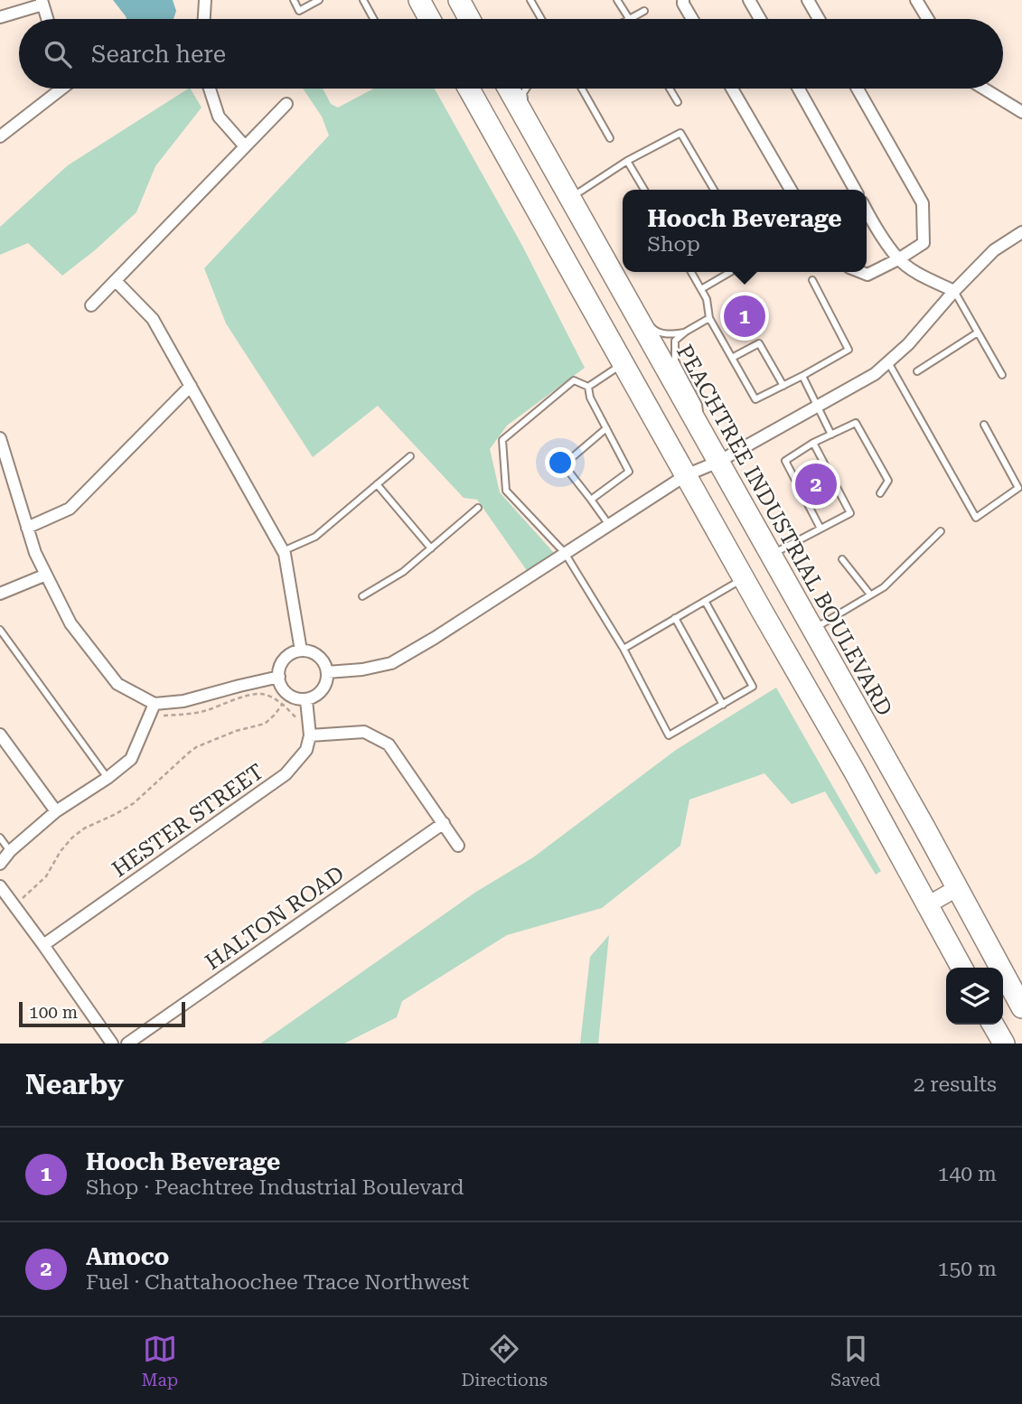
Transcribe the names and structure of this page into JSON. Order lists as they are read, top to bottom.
{
  "streets": {
    "highway": ["PEACHTREE INDUSTRIAL BOULEVARD"],
    "street": ["HESTER STREET", "HALTON ROAD"]
  },
  "scale_bar": "100 m",
  "page": {
    "search": "Search here",
    "popup": ["Hooch Beverage", "Shop"],
    "pins": ["1", "2"],
    "scale": "100 m",
    "heading": ["Nearby", "2 results"],
    "list": [
      {
        "mark": "1",
        "name": "Hooch Beverage",
        "note": "Shop · Peachtree Industrial Boulevard",
        "value": "140 m"
      },
      {
        "mark": "2",
        "name": "Amoco",
        "note": "Fuel · Chattahoochee Trace Northwest",
        "value": "150 m"
      }
    ],
    "nav": ["Map", "Directions", "Saved"]
  }
}
